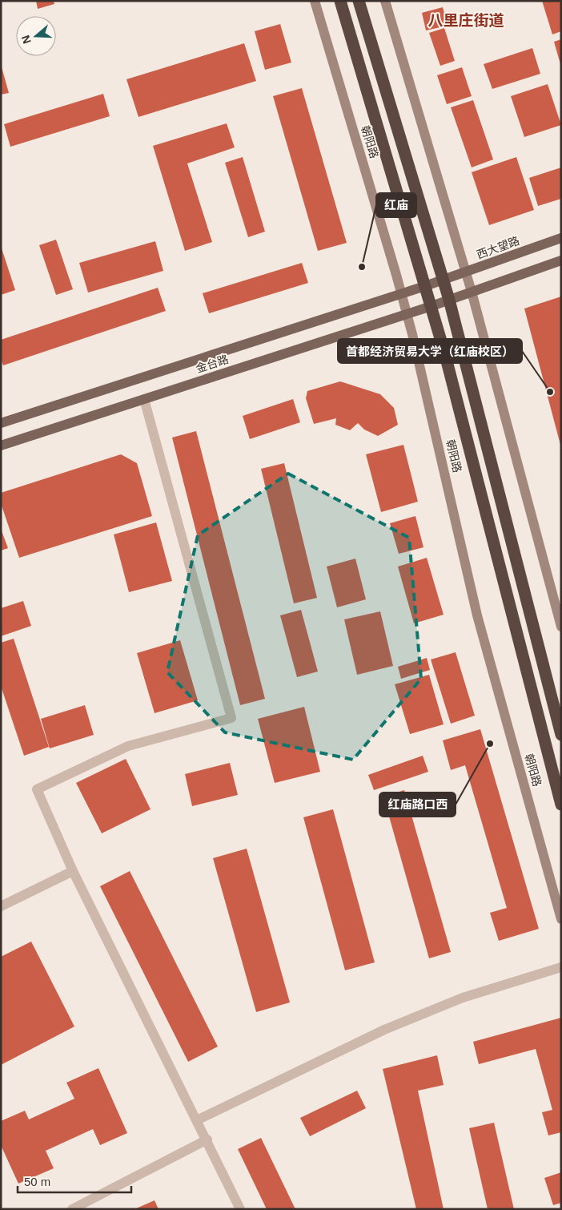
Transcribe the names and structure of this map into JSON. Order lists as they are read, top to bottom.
{
  "streets": {
    "highway": ["朝阳路"],
    "main road": ["西大望路", "金台路"]
  },
  "crossings": [
    ["朝阳路", "西大望路"],
    ["朝阳路", "金台路"],
    ["西大望路", "金台路"]
  ],
  "districts": ["八里庄街道"],
  "places": ["红庙", "首都经济贸易大学（红庙校区）", "红庙路口西"],
  "scale_bar": "50 m",
  "north": "left"
}
